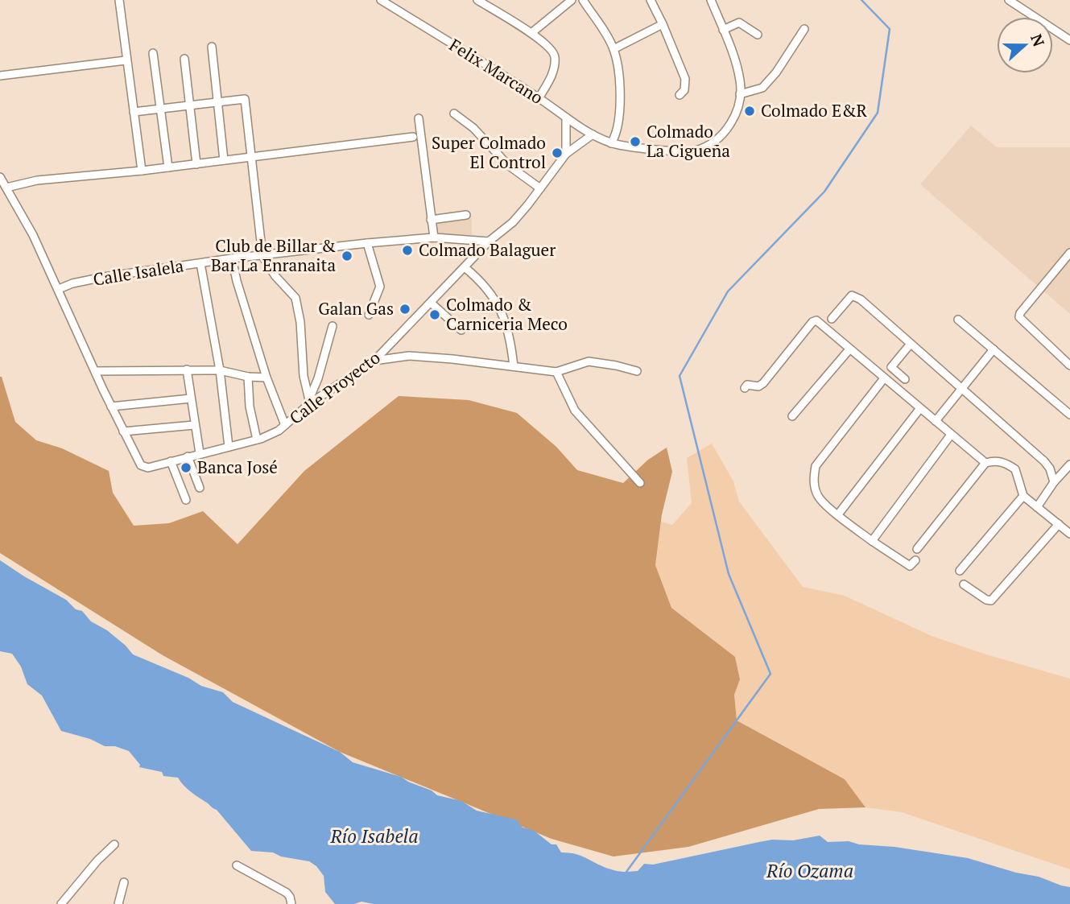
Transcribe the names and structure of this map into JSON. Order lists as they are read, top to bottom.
{
  "streets": {
    "street": ["Felix Marcano", "Calle Isalela", "Calle Proyecto"]
  },
  "crossings": [
    ["Felix Marcano", "Calle Proyecto"],
    ["Calle Isalela", "Calle Proyecto"]
  ],
  "water": ["Río Isabela", "Río Ozama"],
  "places": [
    "Colmado E&R",
    "Colmado La Cigueña",
    "Super Colmado El Control",
    "Colmado Balaguer",
    "Club de Billar & Bar La Enranaita",
    "Galan Gas",
    "Colmado & Carniceria Meco",
    "Banca José"
  ],
  "north": "right"
}
